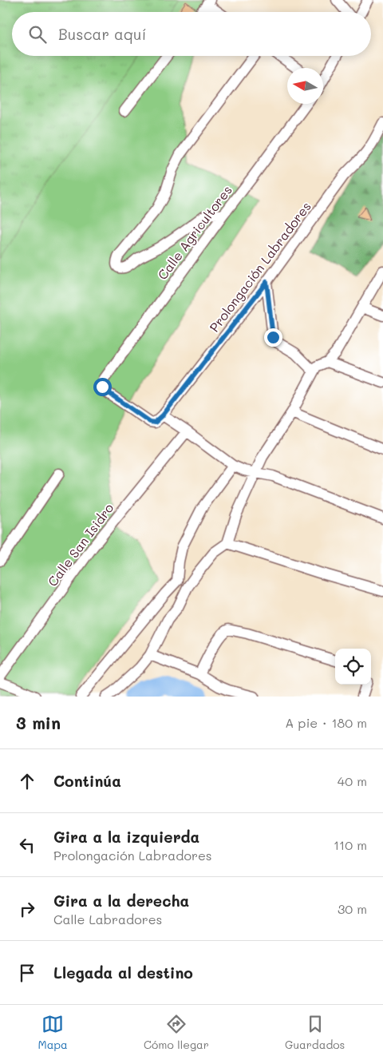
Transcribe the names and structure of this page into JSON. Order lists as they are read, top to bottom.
{
  "streets": {
    "street": ["Calle Agricultores", "Prolongación Labradores", "Calle San Isidro"]
  },
  "crossings": [
    ["Calle Agricultores", "Prolongación Labradores"]
  ],
  "north": "left",
  "page": {
    "search": "Buscar aquí",
    "heading": ["3 min", "A pie · 180 m"],
    "list": [
      ["Continúa", "40 m"],
      ["Gira a la izquierda", "Prolongación Labradores", "110 m"],
      ["Gira a la derecha", "Calle Labradores", "30 m"],
      "Llegada al destino"
    ],
    "nav": ["Mapa", "Cómo llegar", "Guardados"]
  }
}
